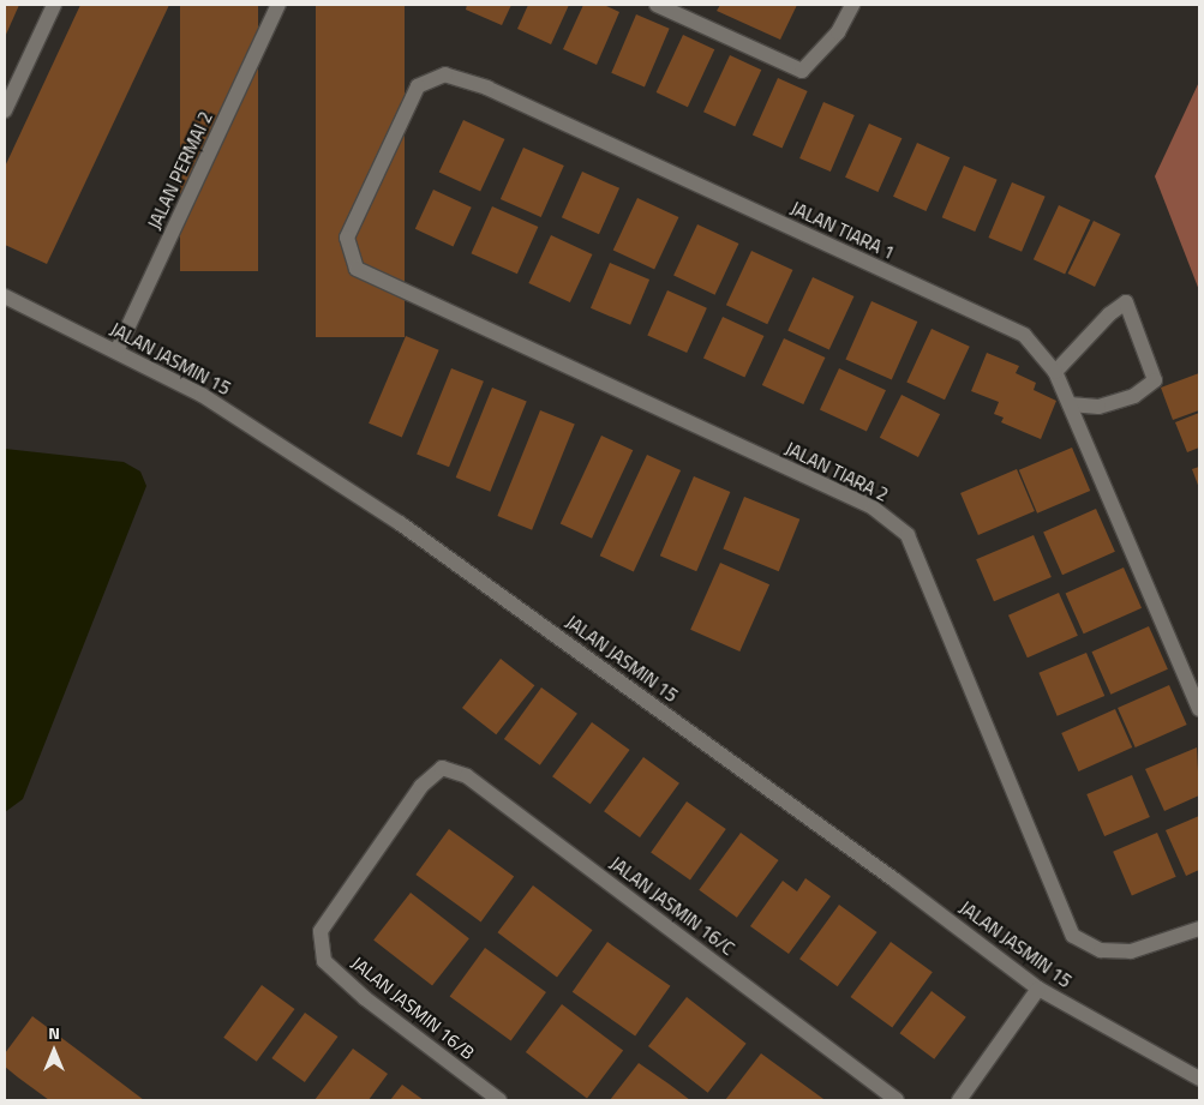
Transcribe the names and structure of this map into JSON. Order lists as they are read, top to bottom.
{
  "streets": {
    "street": [
      "JALAN PERMAI 2",
      "JALAN TIARA 1",
      "JALAN JASMIN 15",
      "JALAN TIARA 2",
      "JALAN JASMIN 16/C",
      "JALAN JASMIN 16/B"
    ]
  },
  "crossings": [
    ["JALAN PERMAI 2", "JALAN JASMIN 15"],
    ["JALAN TIARA 1", "JALAN TIARA 2"],
    ["JALAN JASMIN 16/C", "JALAN JASMIN 16/B"]
  ],
  "north": "top"
}
